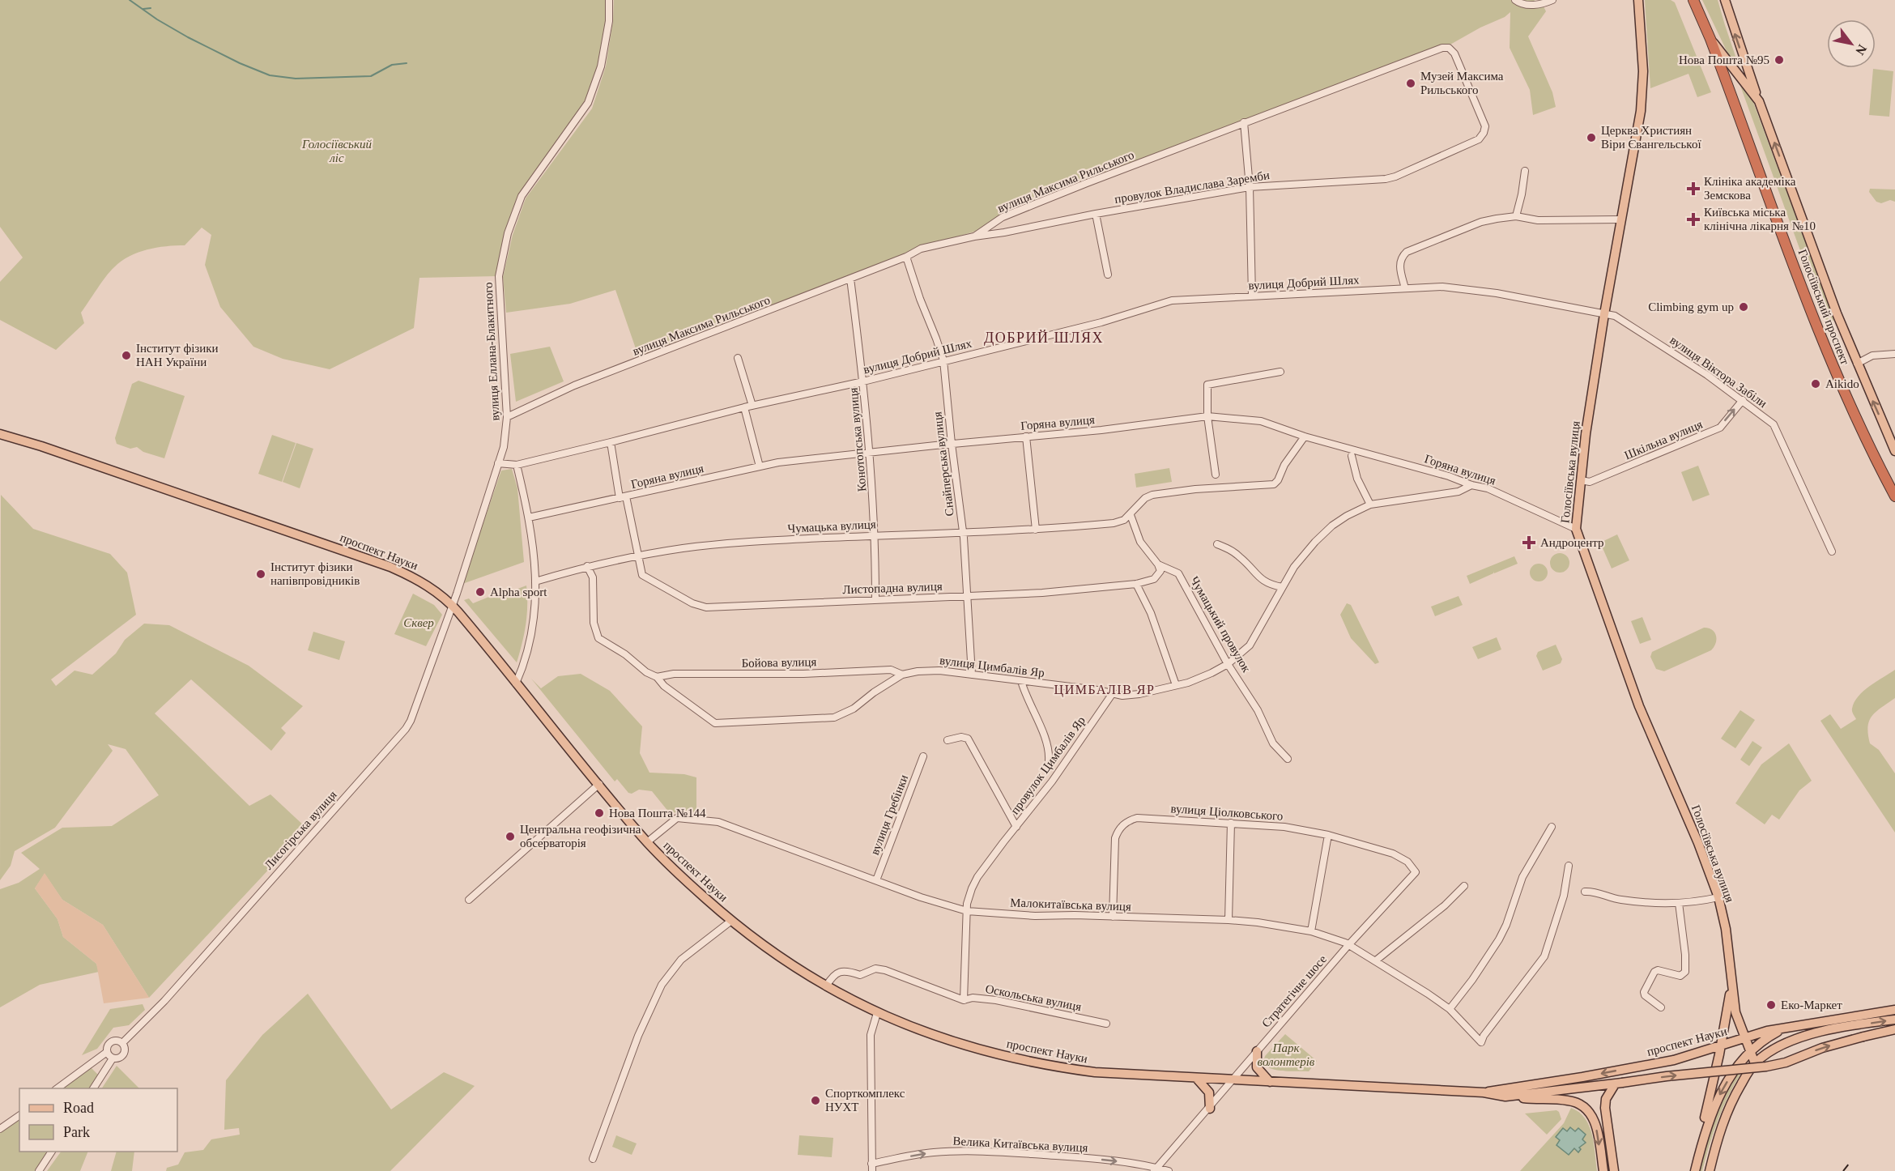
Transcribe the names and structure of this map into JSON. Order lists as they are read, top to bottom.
{
  "streets": {
    "highway": ["Голосіївський проспект"],
    "main road": ["Голосіївська вулиця", "проспект Науки"],
    "street": [
      "вулиця Максима Рильського",
      "провулок Владислава Заремби",
      "вулиця Добрий Шлях",
      "вулиця Еллана-Блакитного",
      "вулиця Віктора Забіли",
      "Горяна вулиця",
      "Конотопська вулиця",
      "Шкільна вулиця",
      "Снайперська вулиця",
      "Чумацька вулиця",
      "Листопадна вулиця",
      "Чумацький провулок",
      "Бойова вулиця",
      "вулиця Цимбалів Яр",
      "провулок Цимбалів Яр",
      "вулиця Ціолковського",
      "вулиця Гребінки",
      "Лисогірська вулиця",
      "Малокитаївська вулиця",
      "Стратегічне шосе",
      "Оскольська вулиця",
      "Велика Китаївська вулиця"
    ]
  },
  "crossings": [
    ["вулиця Максима Рильського", "провулок Владислава Заремби"],
    ["вулиця Максима Рильського", "вулиця Еллана-Блакитного"],
    ["вулиця Максима Рильського", "Конотопська вулиця"],
    ["вулиця Максима Рильського", "Снайперська вулиця"],
    ["вулиця Добрий Шлях", "вулиця Еллана-Блакитного"],
    ["вулиця Добрий Шлях", "вулиця Віктора Забіли"],
    ["вулиця Добрий Шлях", "Конотопська вулиця"],
    ["вулиця Добрий Шлях", "Снайперська вулиця"],
    ["вулиця Добрий Шлях", "Голосіївська вулиця"],
    ["вулиця Добрий Шлях", "Листопадна вулиця"],
    ["вулиця Еллана-Блакитного", "проспект Науки"],
    ["вулиця Еллана-Блакитного", "Лисогірська вулиця"],
    ["вулиця Віктора Забіли", "Шкільна вулиця"],
    ["вулиця Віктора Забіли", "Голосіївська вулиця"],
    ["Горяна вулиця", "Конотопська вулиця"],
    ["Горяна вулиця", "Снайперська вулиця"],
    ["Горяна вулиця", "Голосіївська вулиця"],
    ["Горяна вулиця", "Листопадна вулиця"],
    ["Горяна вулиця", "вулиця Цимбалів Яр"],
    ["Конотопська вулиця", "Чумацька вулиця"],
    ["Конотопська вулиця", "Листопадна вулиця"],
    ["Шкільна вулиця", "Голосіївська вулиця"],
    ["Снайперська вулиця", "Чумацька вулиця"],
    ["Снайперська вулиця", "Листопадна вулиця"],
    ["Снайперська вулиця", "вулиця Цимбалів Яр"],
    ["Голосіївська вулиця", "проспект Науки"],
    ["Чумацька вулиця", "Листопадна вулиця"],
    ["Чумацька вулиця", "Чумацький провулок"],
    ["Чумацька вулиця", "вулиця Цимбалів Яр"],
    ["проспект Науки", "Лисогірська вулиця"],
    ["проспект Науки", "Малокитаївська вулиця"],
    ["проспект Науки", "Стратегічне шосе"],
    ["проспект Науки", "Оскольська вулиця"],
    ["Листопадна вулиця", "Чумацький провулок"],
    ["Чумацький провулок", "вулиця Цимбалів Яр"],
    ["Бойова вулиця", "вулиця Цимбалів Яр"],
    ["вулиця Цимбалів Яр", "провулок Цимбалів Яр"],
    ["провулок Цимбалів Яр", "Малокитаївська вулиця"],
    ["провулок Цимбалів Яр", "Оскольська вулиця"],
    ["вулиця Ціолковського", "Малокитаївська вулиця"],
    ["вулиця Ціолковського", "Стратегічне шосе"],
    ["вулиця Гребінки", "Малокитаївська вулиця"],
    ["Малокитаївська вулиця", "Стратегічне шосе"],
    ["Стратегічне шосе", "Велика Китаївська вулиця"]
  ],
  "one_way": ["Шкільна вулиця", "Велика Китаївська вулиця"],
  "districts": ["ДОБРИЙ ШЛЯХ", "ЦИМБАЛІВ ЯР"],
  "parks": ["Голосіївський ліс", "Сквер", "Парк волонтерів"],
  "places": {
    "other": [
      "Нова Пошта №95",
      "Музей Максима Рильського",
      "Церква Християн Віри Євангельської",
      "Climbing gym up",
      "Інститут фізики НАН України",
      "Aikido",
      "Інститут фізики напівпровідників",
      "Alpha sport",
      "Нова Пошта №144",
      "Центральна геофізична обсерваторія",
      "Еко-Маркет",
      "Спорткомплекс НУХТ"
    ],
    "health": ["Клініка академіка Земскова", "Київська міська клінічна лікарня №10", "Андроцентр"]
  },
  "legend": ["Road", "Park"],
  "north": "bottom right"
}
